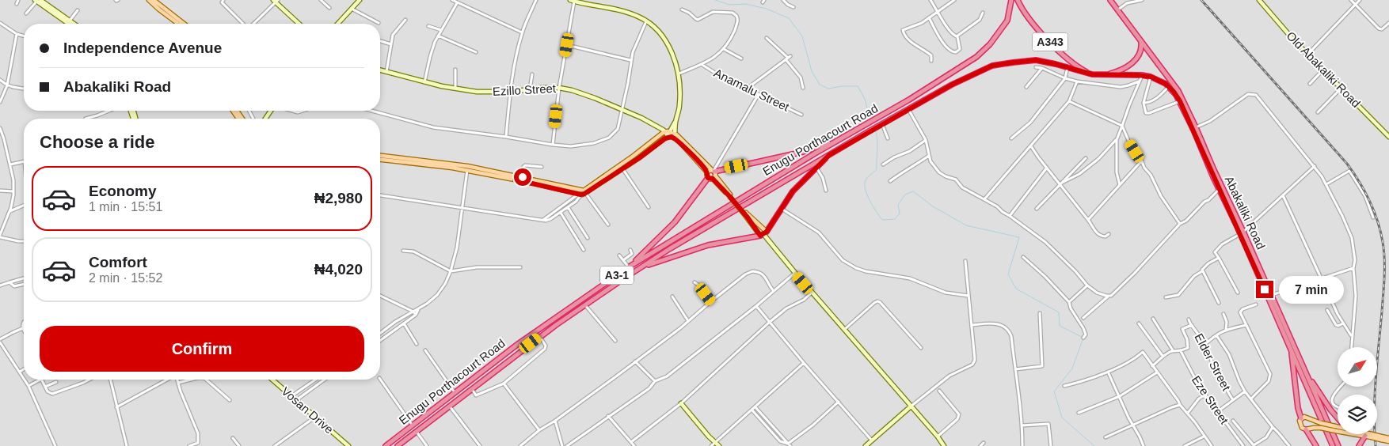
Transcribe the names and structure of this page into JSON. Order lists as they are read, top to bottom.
{
  "streets": {
    "highway": [
      "A343",
      "Enugu Porthacourt Road",
      "Abakaliki Road",
      "A3-1"
    ],
    "street": [
      "Old Abakaliki Road",
      "Ezillo Street",
      "Anamalu Street",
      "Elder Street",
      "Eze Street",
      "Vosan Drive"
    ]
  },
  "crossings": [
    ["A343", "Abakaliki Road"],
    ["A343", "A3-1"]
  ],
  "north": "top right",
  "page": {
    "banner": ["Independence Avenue", "Abakaliki Road"],
    "heading": "Choose a ride",
    "list": [
      {
        "name": "Economy",
        "note": "1 min · 15:51",
        "value": "₦2,980"
      },
      {
        "name": "Comfort",
        "note": "2 min · 15:52",
        "value": "₦4,020"
      }
    ],
    "bubble": "7 min",
    "buttons": "Confirm"
  }
}
